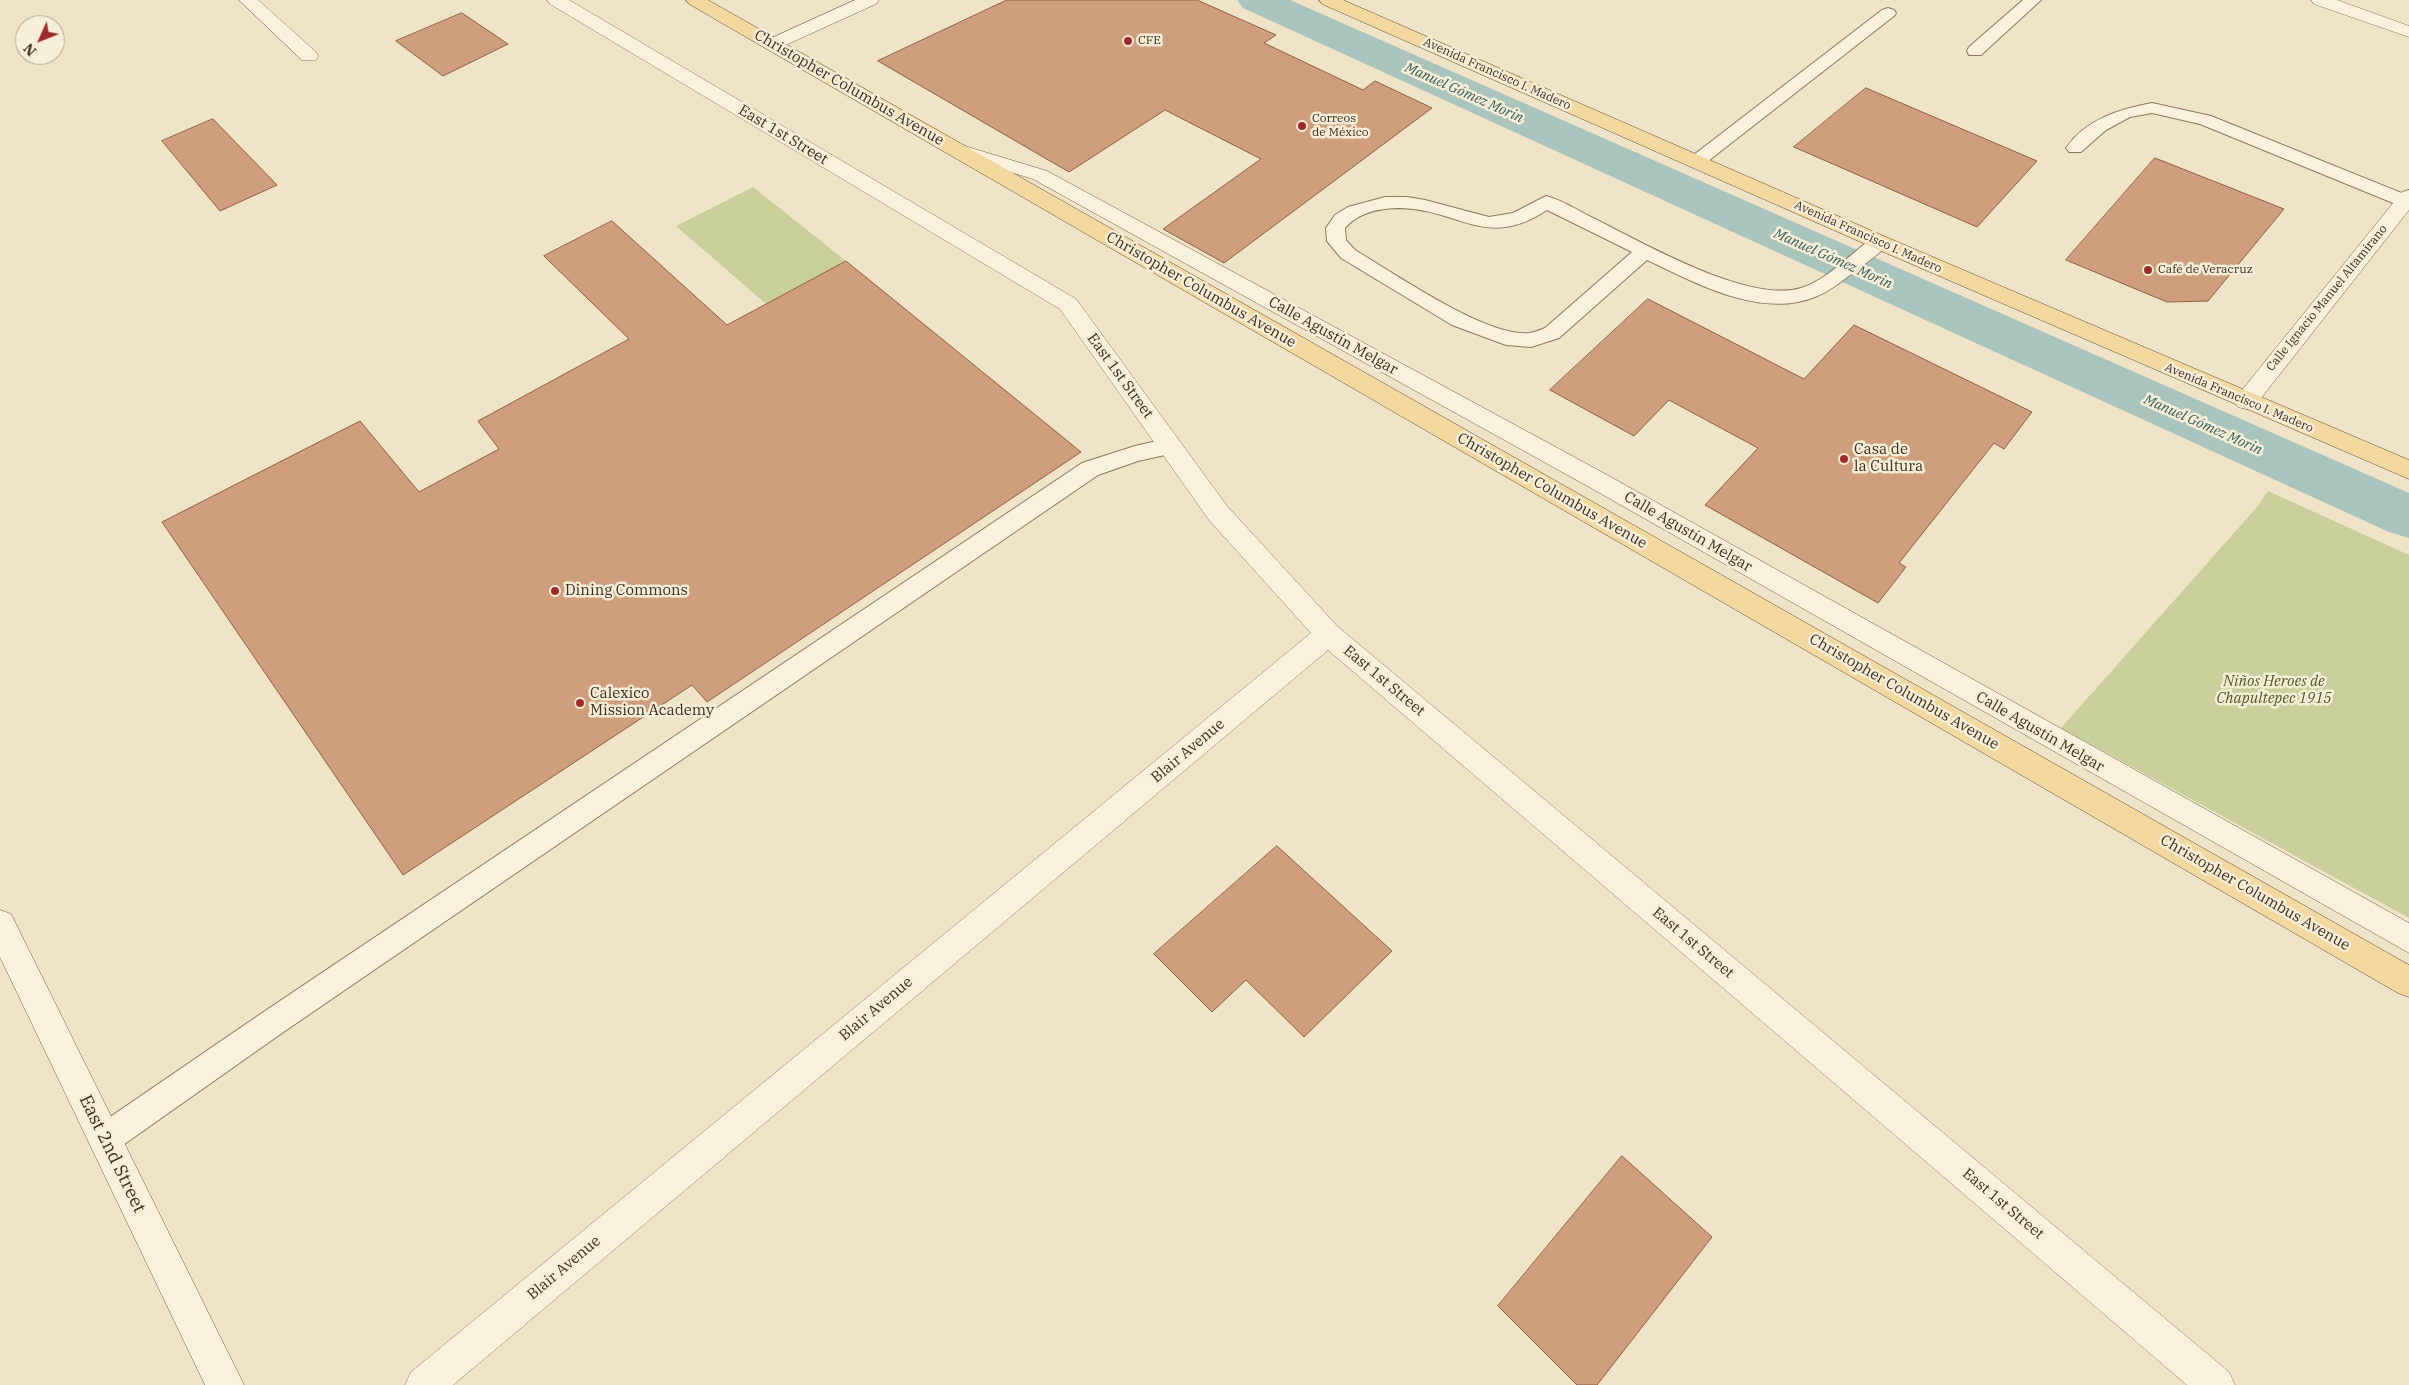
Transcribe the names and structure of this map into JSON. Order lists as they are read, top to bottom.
{
  "streets": {
    "main road": ["Avenida Francisco I. Madero", "Christopher Columbus Avenue"],
    "street": [
      "East 1st Street",
      "Calle Ignacio Manuel Altamirano",
      "Calle Agustín Melgar",
      "Blair Avenue",
      "East 2nd Street"
    ]
  },
  "crossings": [
    ["Avenida Francisco I. Madero", "Calle Ignacio Manuel Altamirano"],
    ["Christopher Columbus Avenue", "Calle Agustín Melgar"],
    ["East 1st Street", "Blair Avenue"]
  ],
  "water": ["Manuel Gómez Morin"],
  "parks": ["Niños Heroes de Chapultepec 1915"],
  "places": [
    "CFE",
    "Correos de México",
    "Café de Veracruz",
    "Casa de la Cultura",
    "Dining Commons",
    "Calexico Mission Academy"
  ],
  "north": "bottom left"
}
